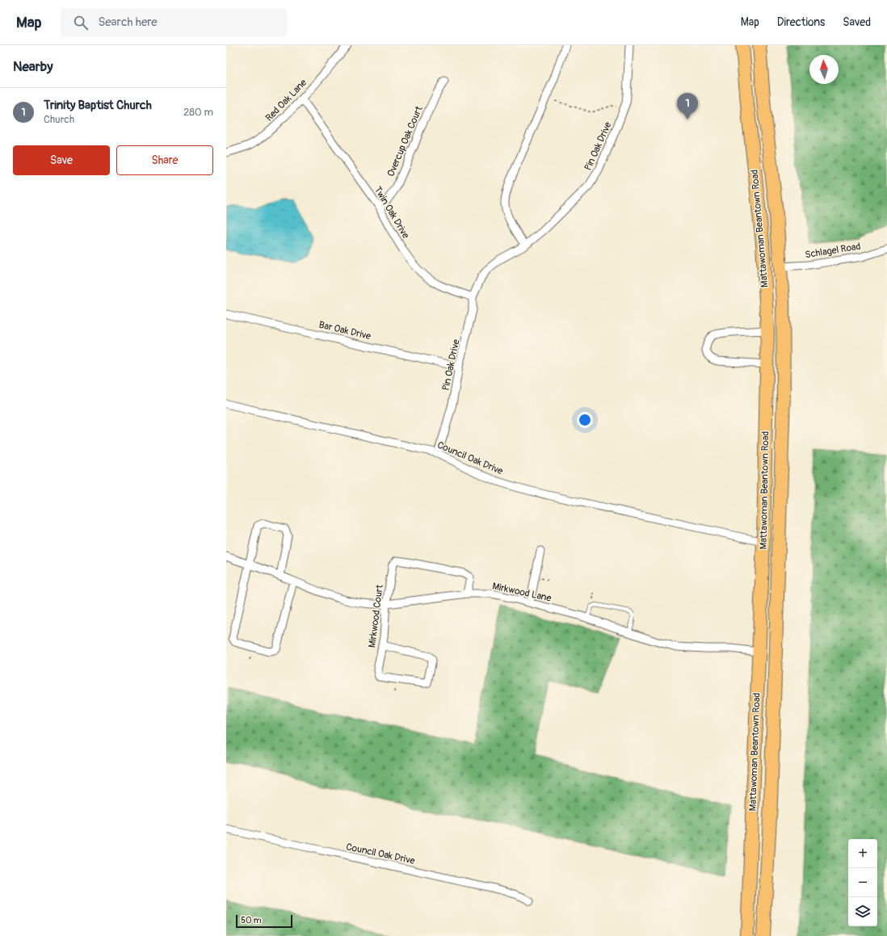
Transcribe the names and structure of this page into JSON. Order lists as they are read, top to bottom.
{
  "streets": {
    "highway": ["Mattawoman Beantown Road"],
    "street": [
      "Red Oak Lane",
      "Overcup Oak Court",
      "Pin Oak Drive",
      "Twin Oak Drive",
      "Schlagel Road",
      "Bar Oak Drive",
      "Council Oak Drive",
      "Mirkwood Lane",
      "Mirkwood Court"
    ]
  },
  "crossings": [
    ["Red Oak Lane", "Twin Oak Drive"],
    ["Overcup Oak Court", "Twin Oak Drive"],
    ["Pin Oak Drive", "Twin Oak Drive"],
    ["Pin Oak Drive", "Bar Oak Drive"],
    ["Pin Oak Drive", "Council Oak Drive"],
    ["Mattawoman Beantown Road", "Schlagel Road"],
    ["Mattawoman Beantown Road", "Council Oak Drive"],
    ["Mattawoman Beantown Road", "Mirkwood Lane"],
    ["Mirkwood Lane", "Mirkwood Court"]
  ],
  "scale_bar": "50 m",
  "north": "top",
  "page": {
    "header": "Map",
    "search": "Search here",
    "nav": ["Map", "Directions", "Saved"],
    "heading": "Nearby",
    "list": [
      {
        "mark": "1",
        "name": "Trinity Baptist Church",
        "note": "Church",
        "value": "280 m"
      }
    ],
    "pins": "1",
    "buttons": ["Save", "Share"],
    "map_buttons": ["+", "−"],
    "scale": "50 m"
  }
}
